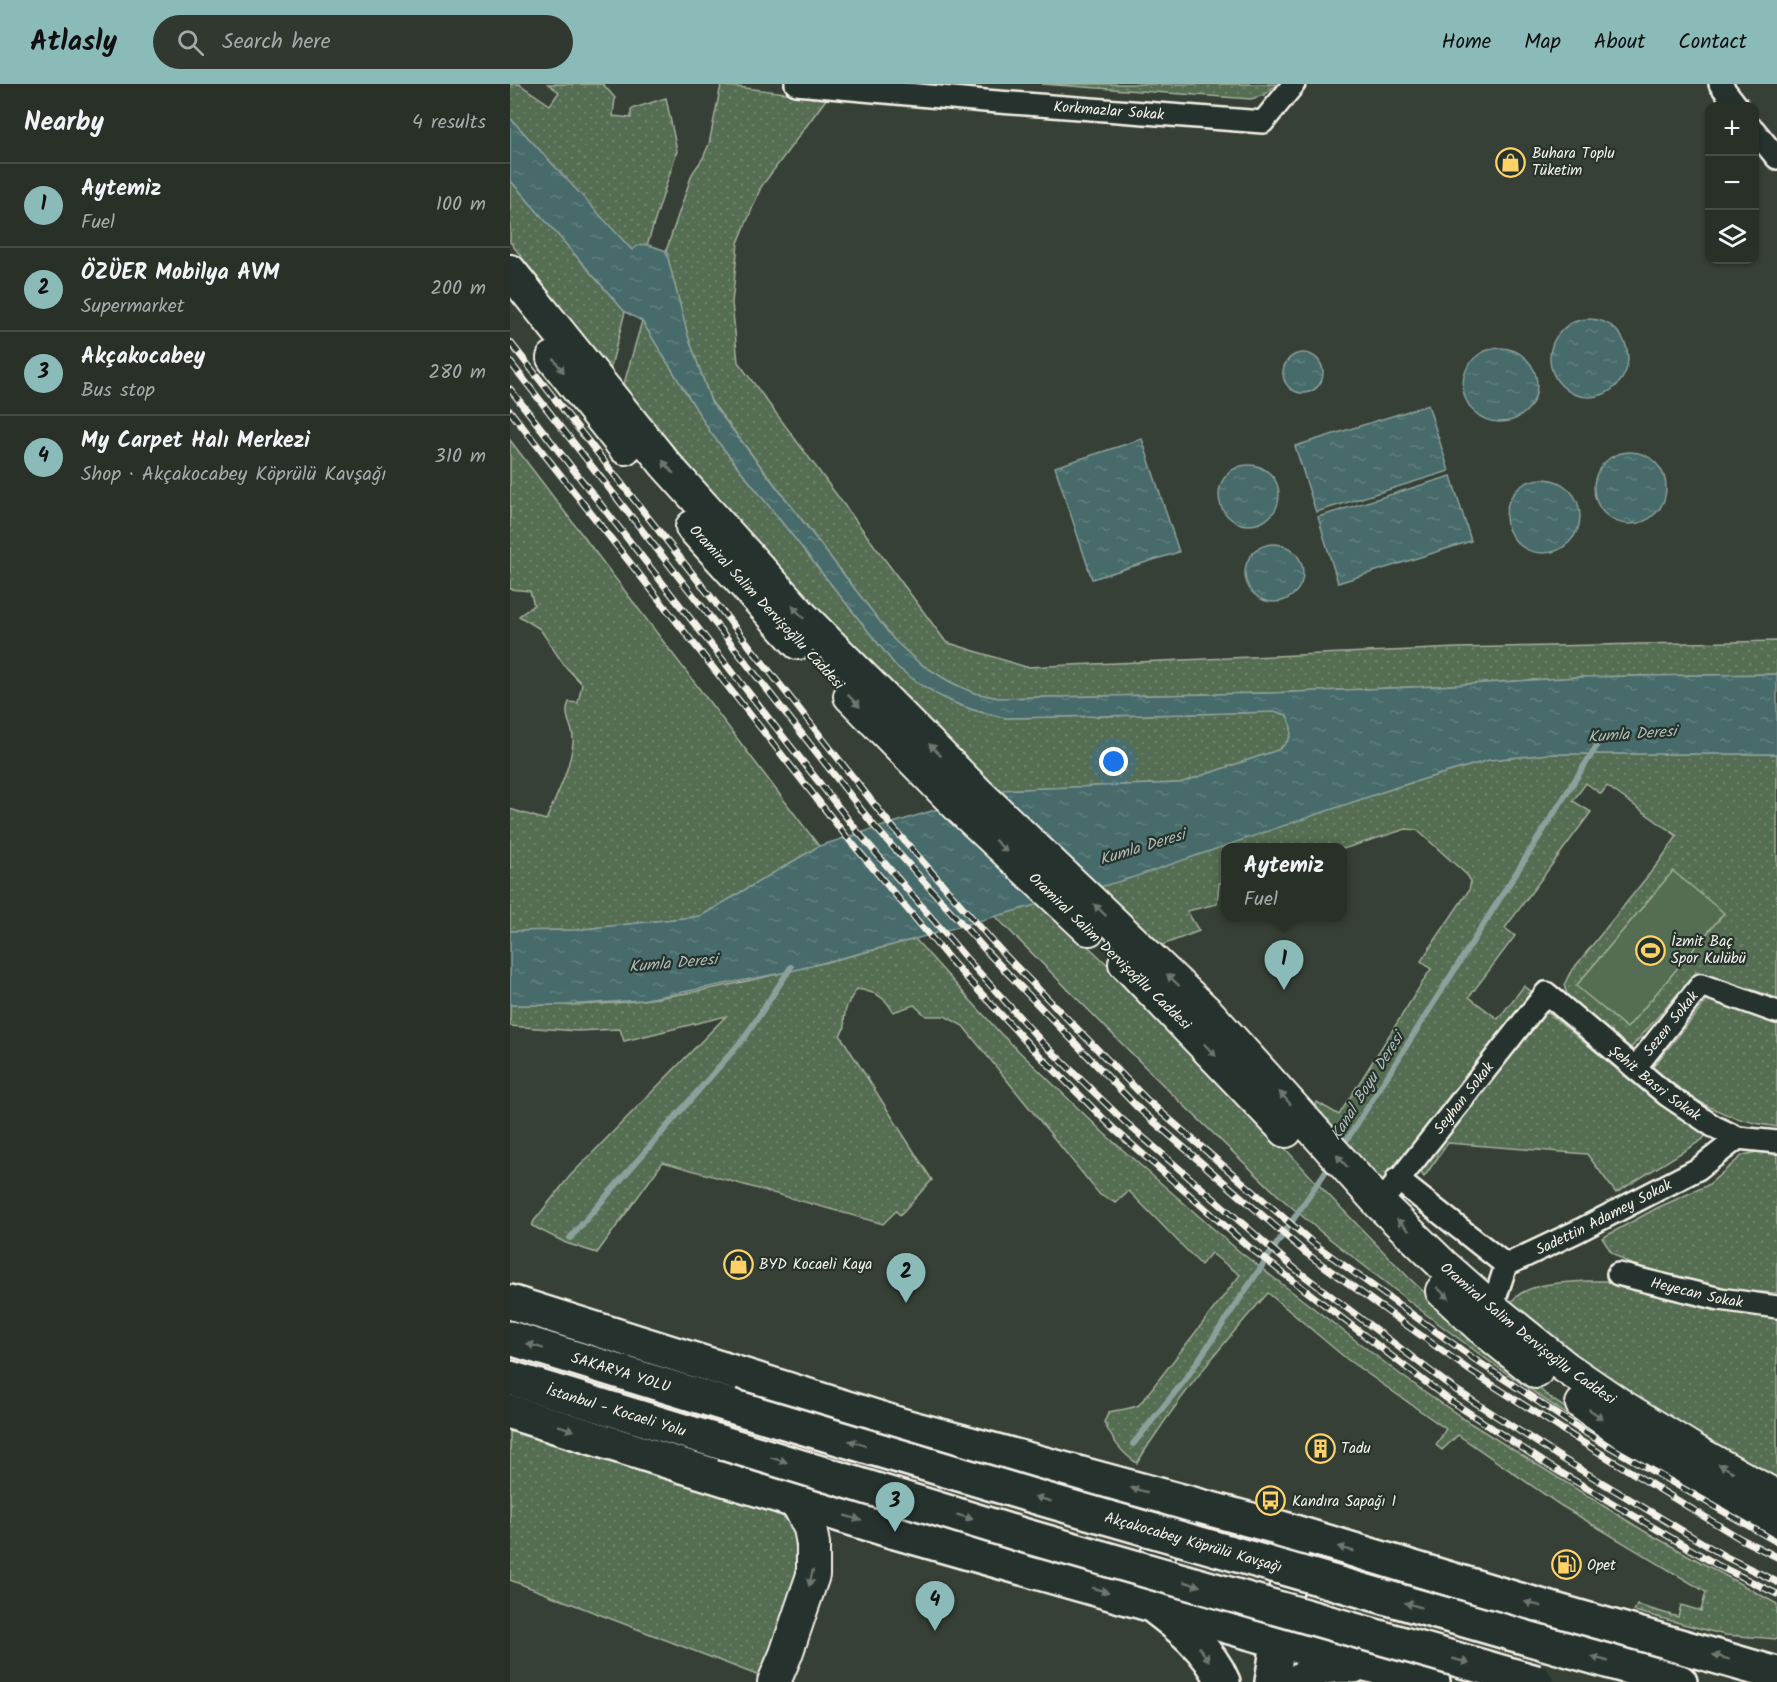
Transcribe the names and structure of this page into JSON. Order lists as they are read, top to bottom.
{
  "streets": {
    "highway": ["SAKARYA YOLU", "İstanbul - Kocaeli Yolu", "Akçakocabey Köprülü Kavşağı"],
    "main road": ["Oramiral Salim Dervişoğllu Caddesi"],
    "street": [
      "Korkmazlar Sokak",
      "Sezen Sokak",
      "Şehit Basri Sokak",
      "Seyhan Sokak",
      "Sadettin Adamey Sokak",
      "Heyecan Sokak"
    ]
  },
  "crossings": [
    ["Oramiral Salim Dervişoğllu Caddesi", "Seyhan Sokak"],
    ["Sezen Sokak", "Şehit Basri Sokak"],
    ["Şehit Basri Sokak", "Seyhan Sokak"],
    ["Şehit Basri Sokak", "Sadettin Adamey Sokak"],
    ["SAKARYA YOLU", "Akçakocabey Köprülü Kavşağı"]
  ],
  "water": ["Kumla Deresi", "Kanal Boyu Deresi"],
  "places": {
    "shop": ["Buhara Toplu Tüketim", "BYD Kocaeli Kaya"],
    "sports": ["İzmit Baç Spor Kulübü"],
    "building": ["Tadu"],
    "bus stop": ["Kandıra Sapağı 1"],
    "fuel station": ["Opet"]
  },
  "page": {
    "header": "Atlasly",
    "search": "Search here",
    "nav": [
      "Home",
      "Map",
      "About",
      "Contact"
    ],
    "heading": ["Nearby", "4 results"],
    "map_buttons": ["+", "−"],
    "list": [
      {
        "mark": "1",
        "name": "Aytemiz",
        "note": "Fuel",
        "value": "100 m"
      },
      {
        "mark": "2",
        "name": "ÖZÜER Mobilya AVM",
        "note": "Supermarket",
        "value": "200 m"
      },
      {
        "mark": "3",
        "name": "Akçakocabey",
        "note": "Bus stop",
        "value": "280 m"
      },
      {
        "mark": "4",
        "name": "My Carpet Halı Merkezi",
        "note": "Shop · Akçakocabey Köprülü Kavşağı",
        "value": "310 m"
      }
    ],
    "popup": ["Aytemiz", "Fuel"],
    "pins": [
      "1",
      "2",
      "3",
      "4"
    ]
  }
}
